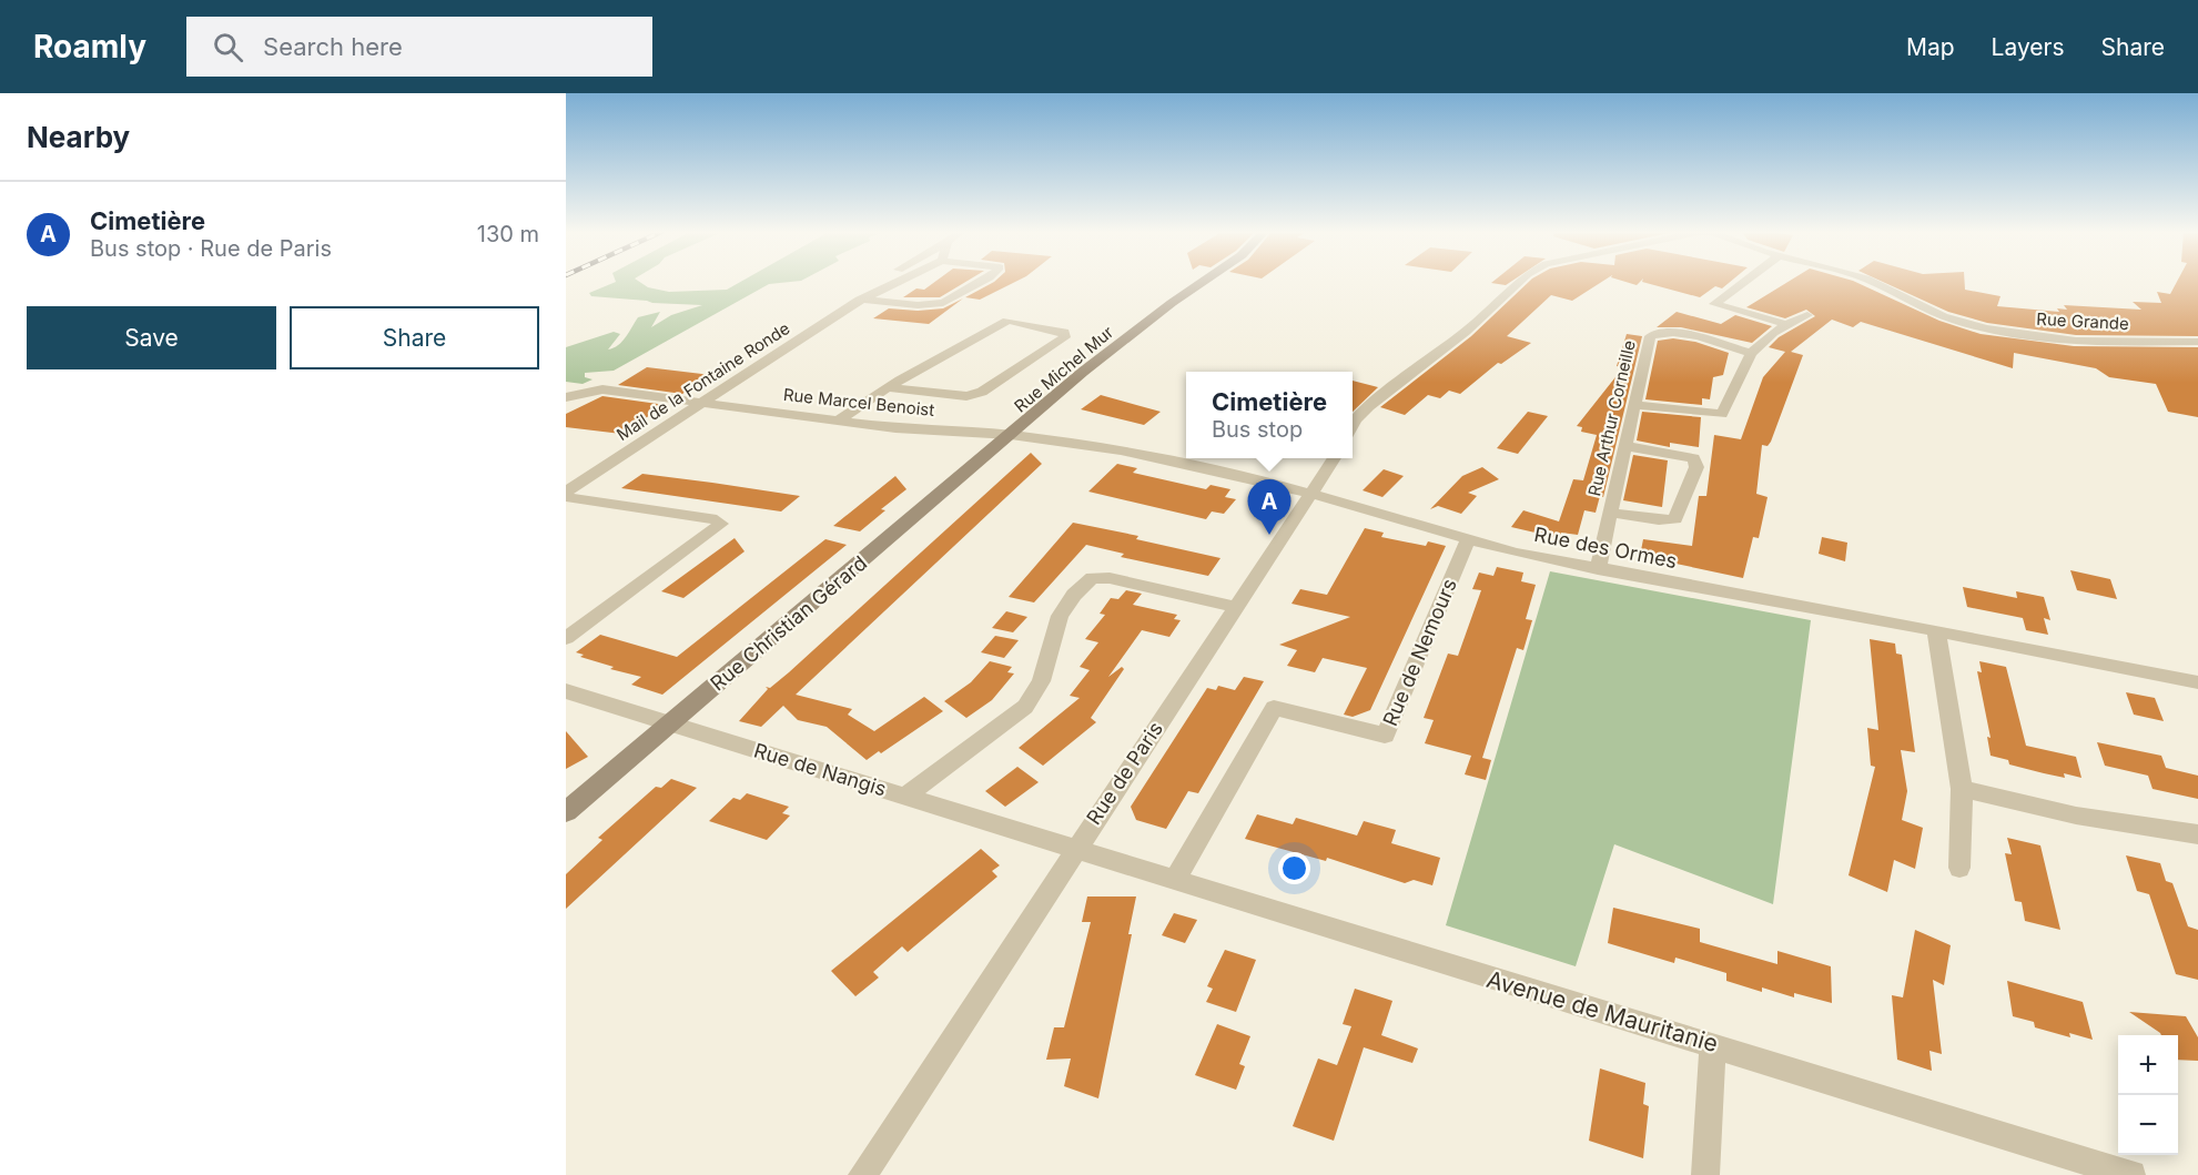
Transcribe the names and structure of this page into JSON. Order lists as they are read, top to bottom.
{
  "streets": {
    "street": [
      "Rue Grande",
      "Rue Michel Mur",
      "Mail de la Fontaine Ronde",
      "Rue Marcel Benoist",
      "Rue Arthur Corneille",
      "Rue des Ormes",
      "Rue Christian Gérard",
      "Rue de Nemours",
      "Rue de Nangis",
      "Rue de Paris",
      "Avenue de Mauritanie"
    ]
  },
  "crossings": [
    ["Rue Michel Mur", "Rue Marcel Benoist"],
    ["Rue Michel Mur", "Rue des Ormes"],
    ["Rue Michel Mur", "Rue Christian Gérard"],
    ["Mail de la Fontaine Ronde", "Rue Marcel Benoist"],
    ["Rue Marcel Benoist", "Rue des Ormes"],
    ["Rue Marcel Benoist", "Rue Christian Gérard"],
    ["Rue Arthur Corneille", "Rue des Ormes"],
    ["Rue des Ormes", "Rue Christian Gérard"],
    ["Rue des Ormes", "Rue de Nemours"],
    ["Rue des Ormes", "Rue de Paris"],
    ["Rue Christian Gérard", "Rue de Nangis"],
    ["Rue de Nemours", "Avenue de Mauritanie"],
    ["Rue de Nangis", "Rue de Paris"],
    ["Rue de Nangis", "Avenue de Mauritanie"],
    ["Rue de Paris", "Avenue de Mauritanie"]
  ],
  "page": {
    "header": "Roamly",
    "search": "Search here",
    "nav": ["Map", "Layers", "Share"],
    "heading": "Nearby",
    "list": [
      {
        "mark": "A",
        "name": "Cimetière",
        "note": "Bus stop · Rue de Paris",
        "value": "130 m"
      }
    ],
    "buttons": ["Save", "Share"],
    "popup": ["Cimetière", "Bus stop"],
    "pins": "A",
    "map_buttons": ["+", "−"]
  }
}
